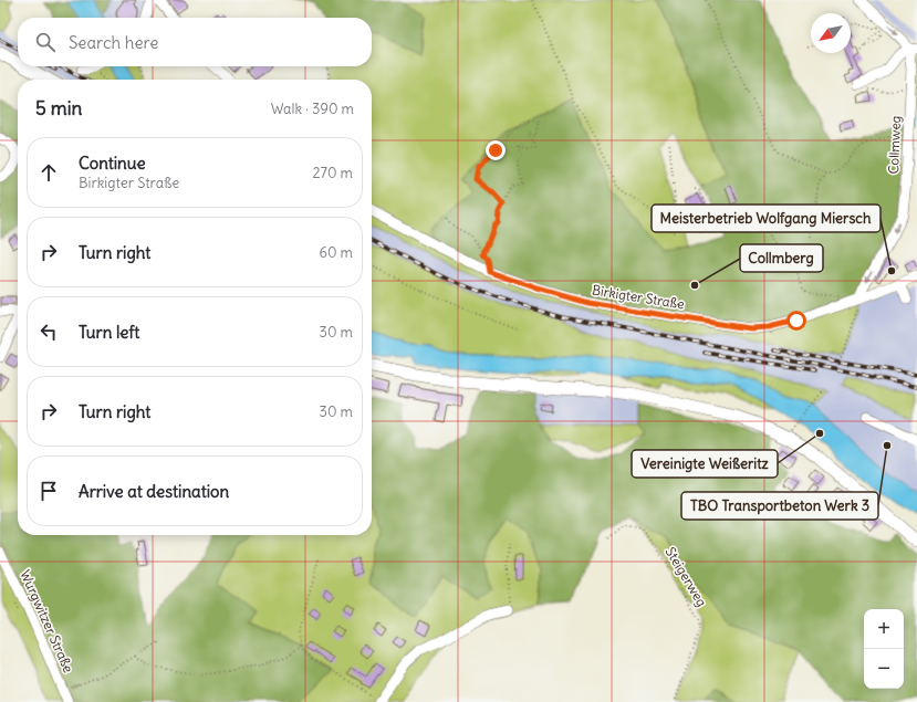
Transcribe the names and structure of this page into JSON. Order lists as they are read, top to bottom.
{
  "streets": {
    "street": ["Collmweg", "Birkigter Straße", "Wurgwitzer Straße"],
    "path": ["Steigerweg"]
  },
  "crossings": [
    ["Collmweg", "Birkigter Straße"]
  ],
  "one_way": ["Collmweg"],
  "places": [
    "Meisterbetrieb Wolfgang Miersch",
    "Collmberg",
    "Vereinigte Weißeritz",
    "TBO Transportbeton Werk 3"
  ],
  "north": "bottom left",
  "page": {
    "search": "Search here",
    "heading": ["5 min", "Walk · 390 m"],
    "list": [
      ["Continue", "Birkigter Straße", "270 m"],
      ["Turn right", "60 m"],
      ["Turn left", "30 m"],
      ["Turn right", "30 m"],
      "Arrive at destination"
    ],
    "map_buttons": ["+", "−"]
  }
}
